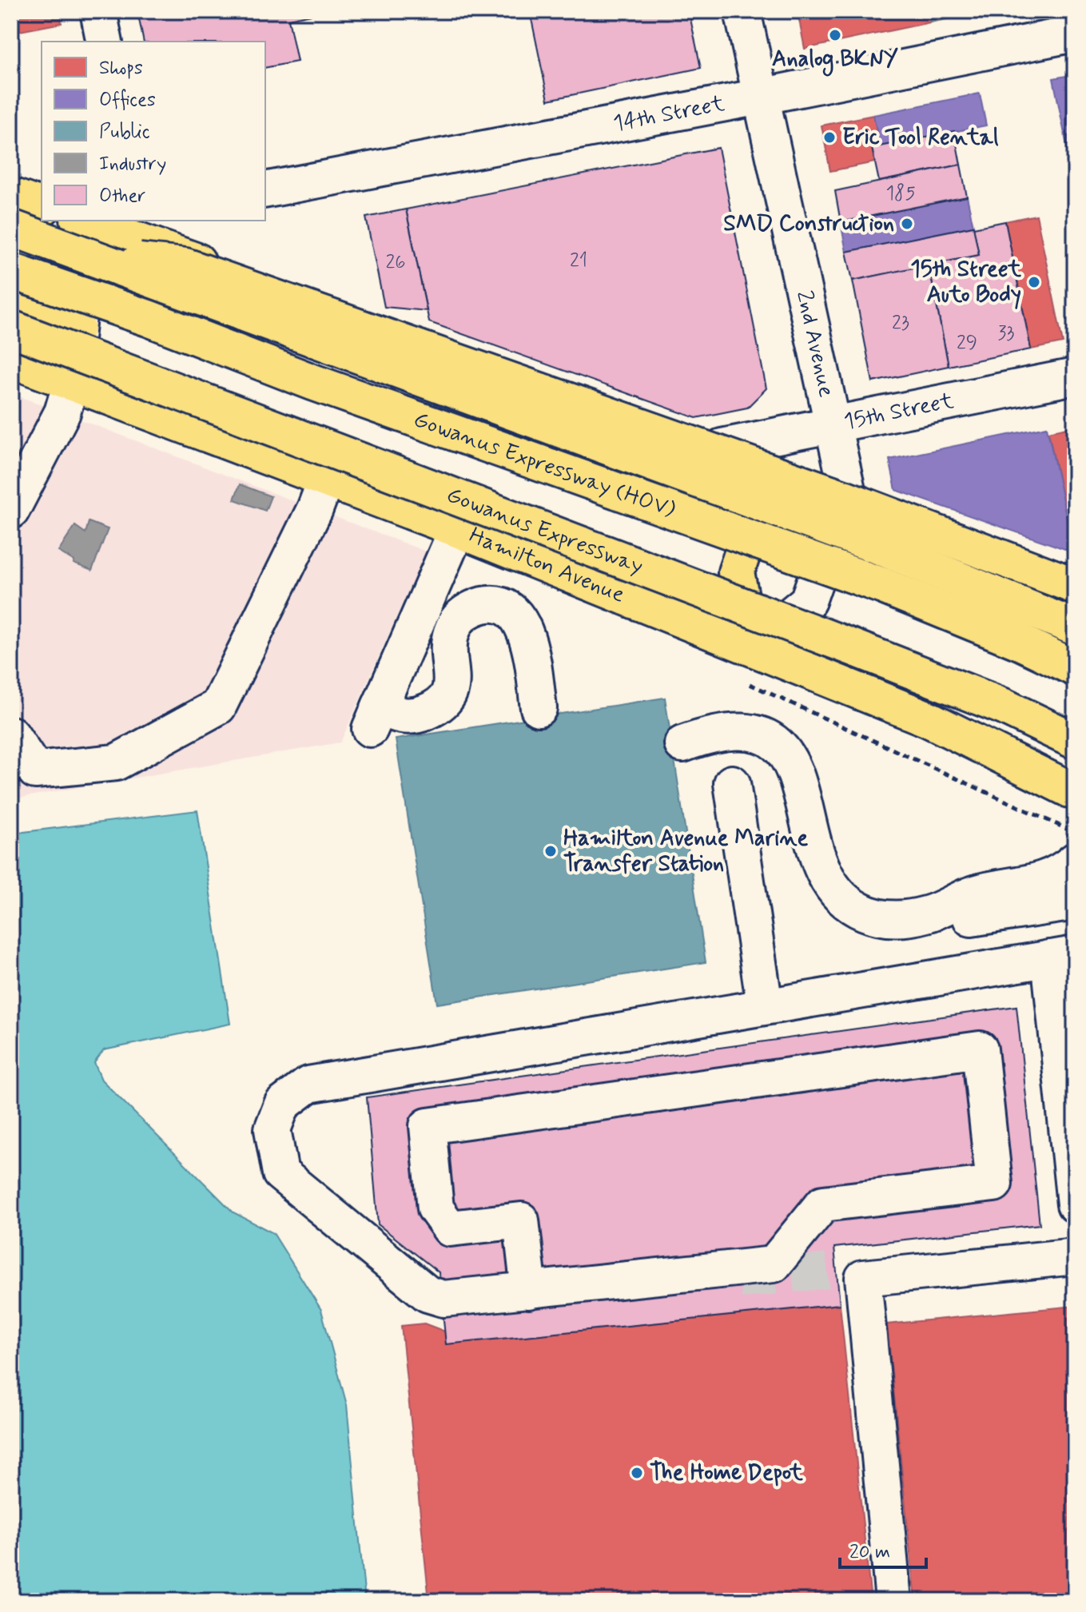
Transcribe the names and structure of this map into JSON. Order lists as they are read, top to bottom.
{
  "streets": {
    "main road": ["Gowanus Expressway (HOV)", "Gowanus Expressway", "Hamilton Avenue"],
    "street": ["14th Street", "2nd Avenue", "15th Street"]
  },
  "crossings": [
    ["14th Street", "2nd Avenue"],
    ["2nd Avenue", "15th Street"]
  ],
  "places": [
    "Analog BKNY",
    "Eric Tool Rental",
    "SMD Construction",
    "15th Street Auto Body",
    "Hamilton Avenue Marine Transfer Station",
    "The Home Depot"
  ],
  "house_numbers": [
    "185",
    "21",
    "26",
    "23",
    "33",
    "29"
  ],
  "legend": [
    "Shops",
    "Offices",
    "Public",
    "Industry",
    "Other"
  ],
  "scale_bar": "20 m"
}
